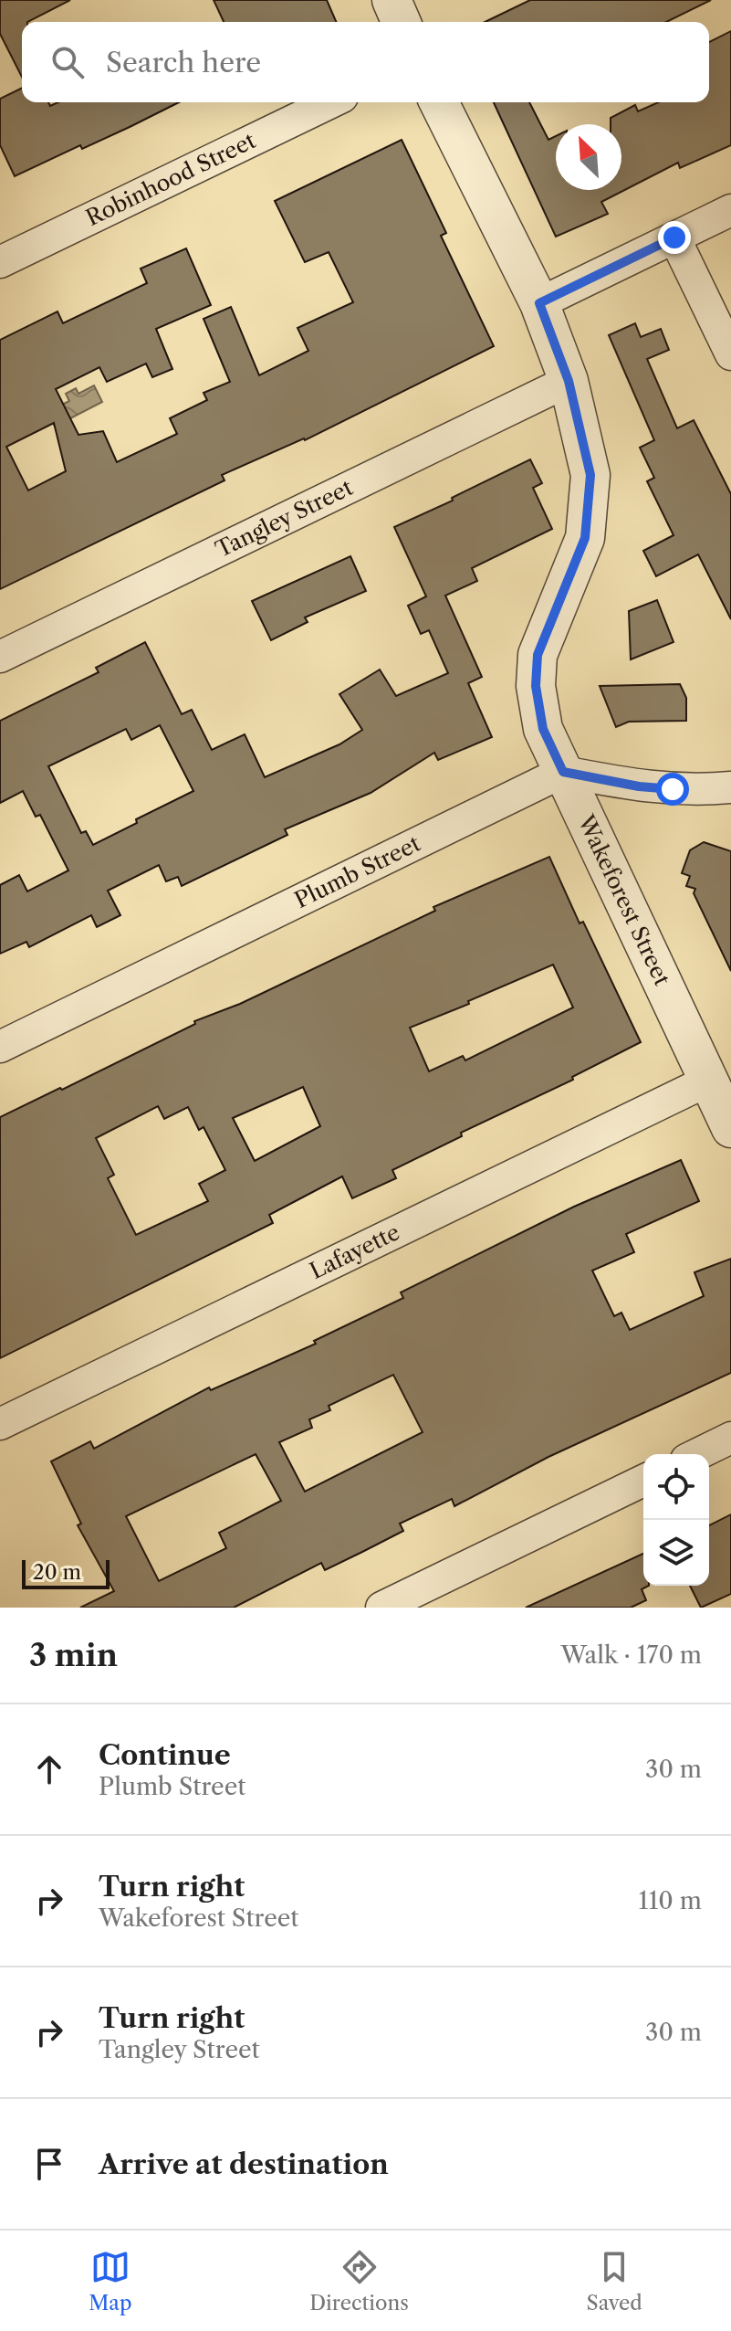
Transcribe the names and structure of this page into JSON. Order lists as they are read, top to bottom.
{
  "streets": {
    "street": [
      "Robinhood Street",
      "Tangley Street",
      "Plumb Street",
      "Wakeforest Street",
      "Lafayette"
    ]
  },
  "crossings": [
    ["Tangley Street", "Wakeforest Street"],
    ["Plumb Street", "Wakeforest Street"],
    ["Wakeforest Street", "Lafayette"]
  ],
  "scale_bar": "20 m",
  "north": "top left",
  "page": {
    "search": "Search here",
    "scale": "20 m",
    "heading": ["3 min", "Walk · 170 m"],
    "list": [
      ["Continue", "Plumb Street", "30 m"],
      ["Turn right", "Wakeforest Street", "110 m"],
      ["Turn right", "Tangley Street", "30 m"],
      "Arrive at destination"
    ],
    "nav": ["Map", "Directions", "Saved"]
  }
}
